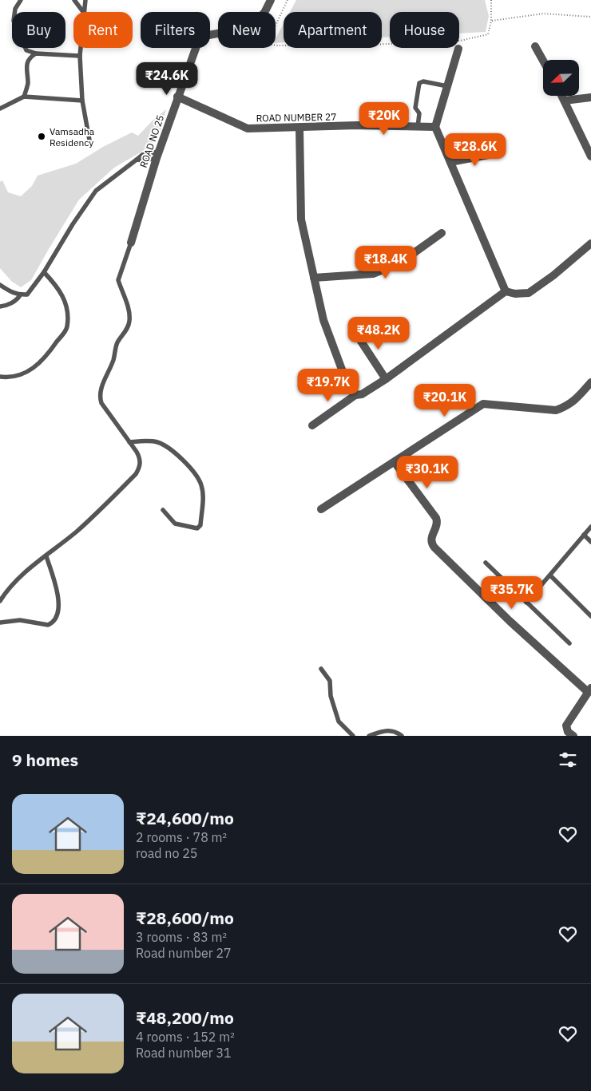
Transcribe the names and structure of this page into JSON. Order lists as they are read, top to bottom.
{
  "streets": {
    "street": ["ROAD NUMBER 27", "ROAD NO 25"]
  },
  "crossings": [
    ["ROAD NUMBER 27", "ROAD NO 25"]
  ],
  "places": ["Vamsadha Residency"],
  "north": "bottom left",
  "page": {
    "chip": [
      "Buy",
      "Rent",
      "Filters",
      "New",
      "Apartment",
      "House"
    ],
    "price": [
      "₹24.6K",
      "₹20K",
      "₹28.6K",
      "₹18.4K",
      "₹48.2K",
      "₹19.7K",
      "₹20.1K",
      "₹30.1K",
      "₹35.7K"
    ],
    "heading": "9 homes",
    "list": [
      {
        "name": "₹24,600/mo",
        "note": "2 rooms · 78 m² · road no 25"
      },
      {
        "name": "₹28,600/mo",
        "note": "3 rooms · 83 m² · Road number 27"
      },
      {
        "name": "₹48,200/mo",
        "note": "4 rooms · 152 m² · Road number 31"
      }
    ]
  }
}
